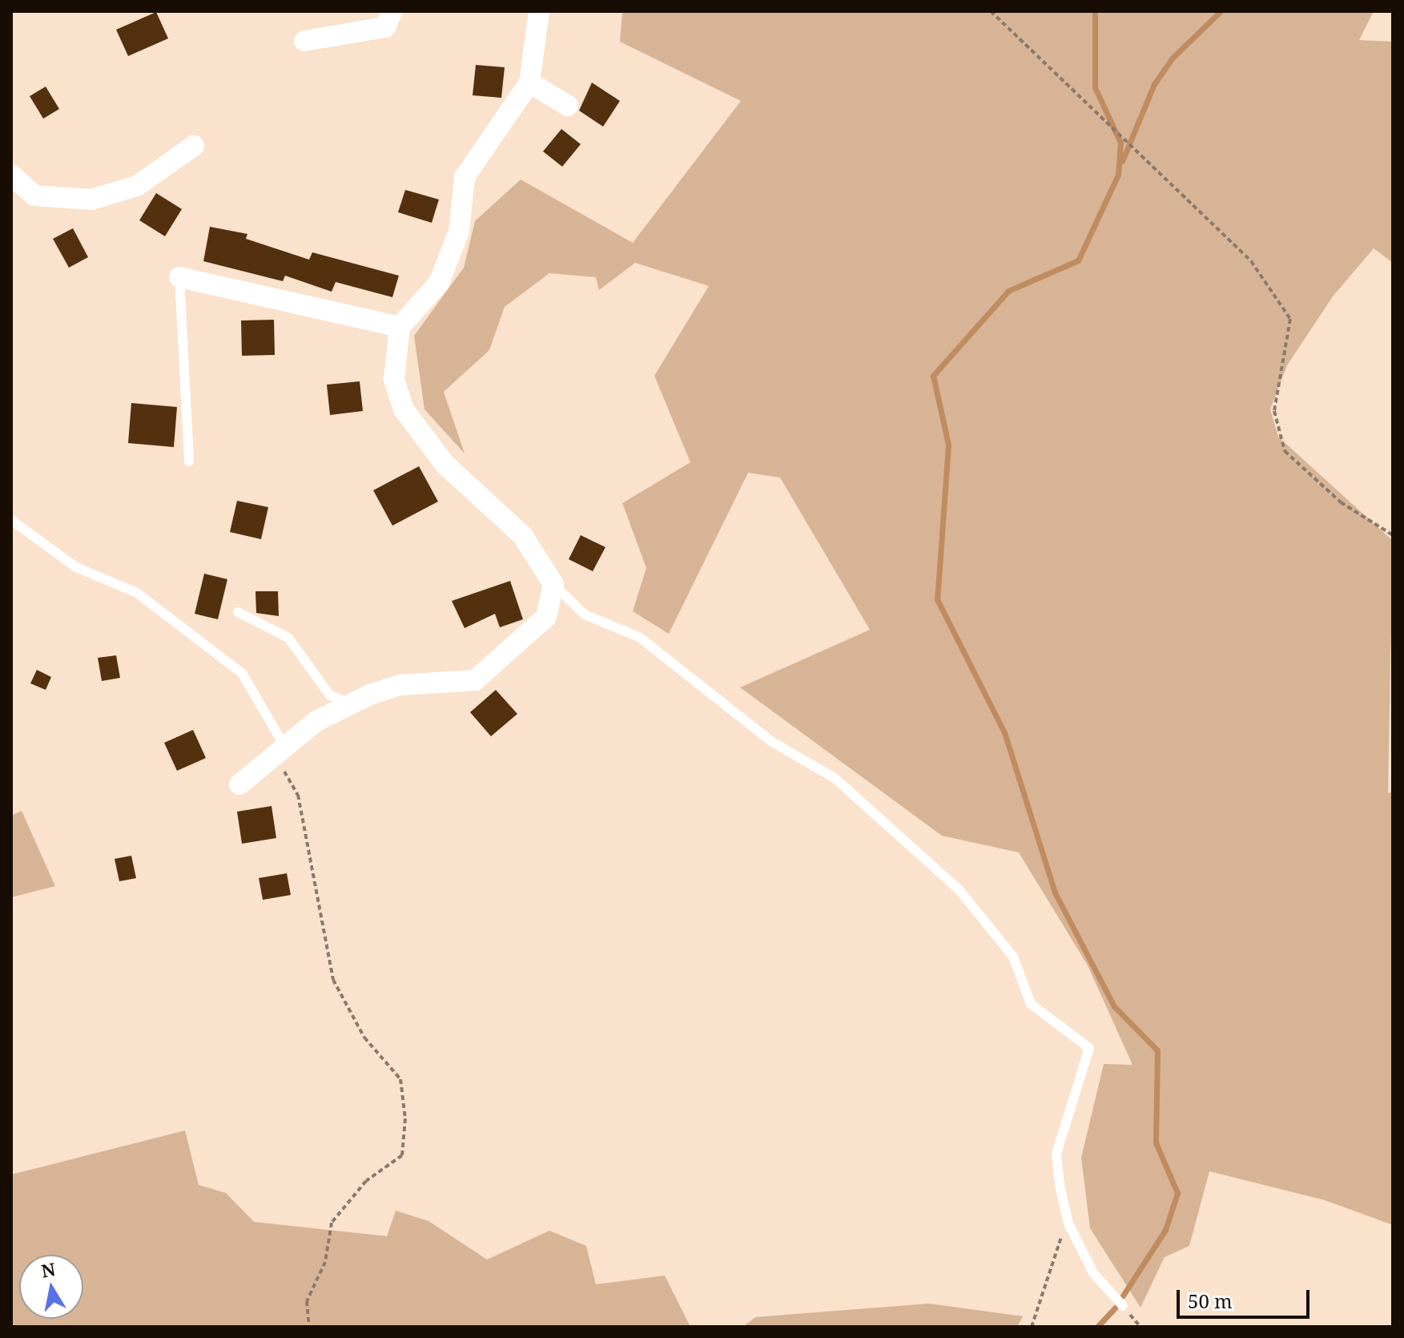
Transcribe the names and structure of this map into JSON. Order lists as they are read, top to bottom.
{
  "scale_bar": "50 m",
  "north": "top"
}
